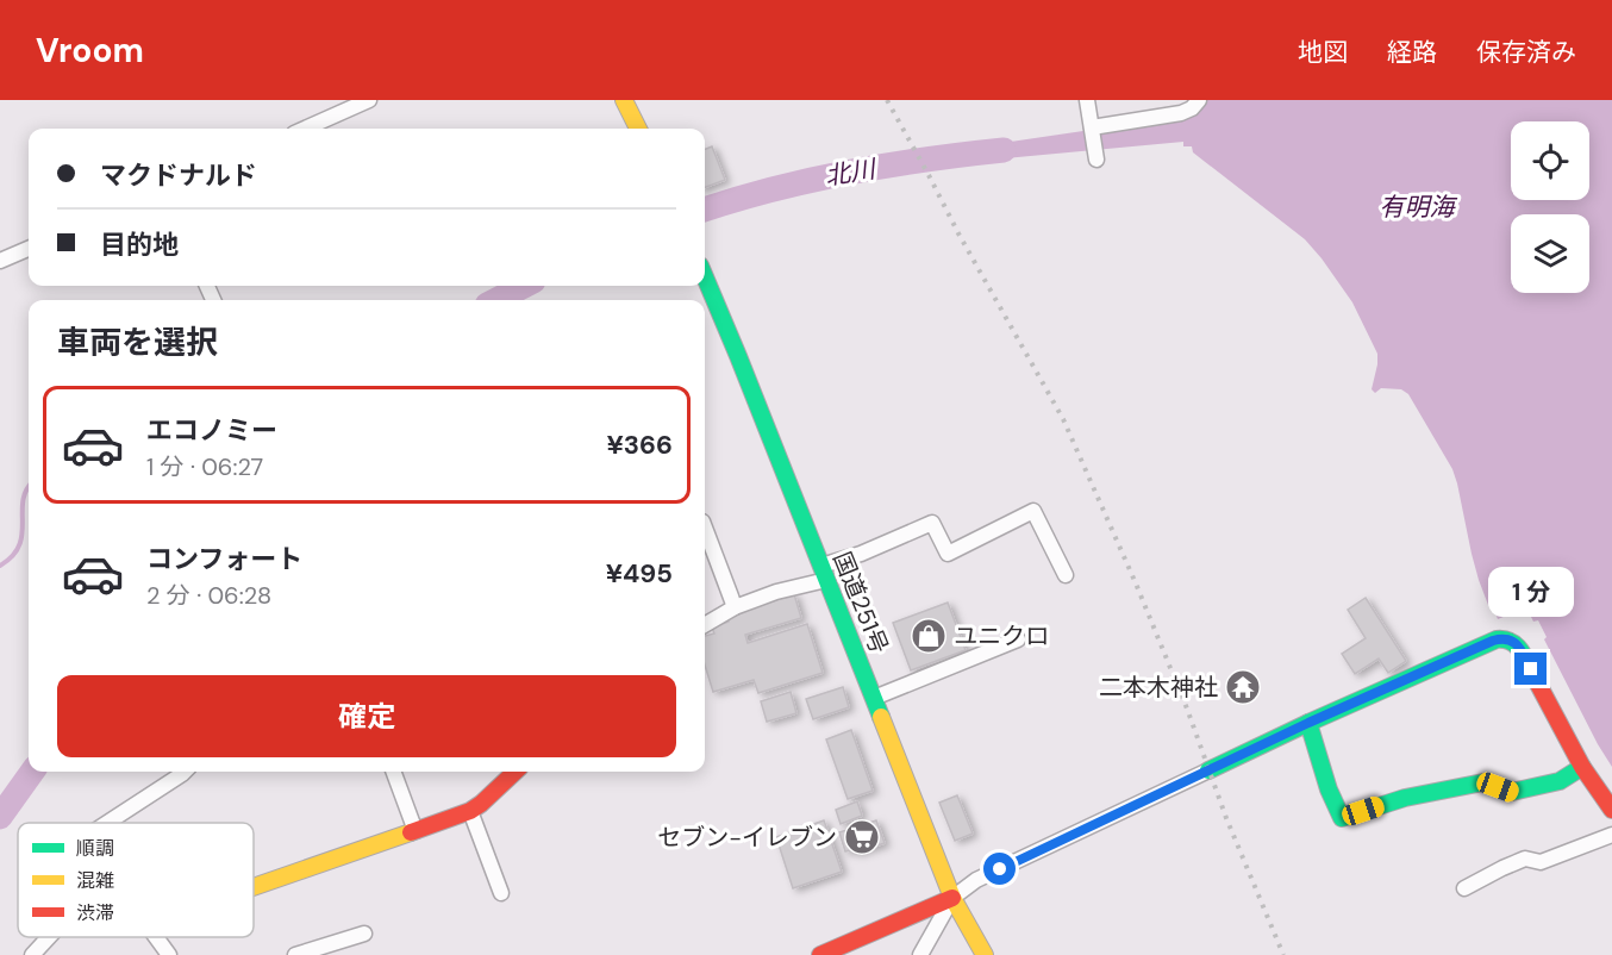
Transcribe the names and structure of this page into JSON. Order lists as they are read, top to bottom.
{
  "streets": {
    "main road": ["国道251号"]
  },
  "water": ["北川", "有明海"],
  "places": {
    "shop": ["ユニクロ"],
    "temple": ["二本木神社"],
    "supermarket": ["セブン-イレブン"]
  },
  "legend": ["順調", "混雑", "渋滞"],
  "page": {
    "header": "Vroom",
    "nav": ["地図", "経路", "保存済み"],
    "banner": ["マクドナルド", "目的地"],
    "heading": "車両を選択",
    "list": [
      {
        "name": "エコノミー",
        "note": "1 分 · 06:27",
        "value": "¥366"
      },
      {
        "name": "コンフォート",
        "note": "2 分 · 06:28",
        "value": "¥495"
      }
    ],
    "bubble": "1 分",
    "buttons": "確定"
  }
}
